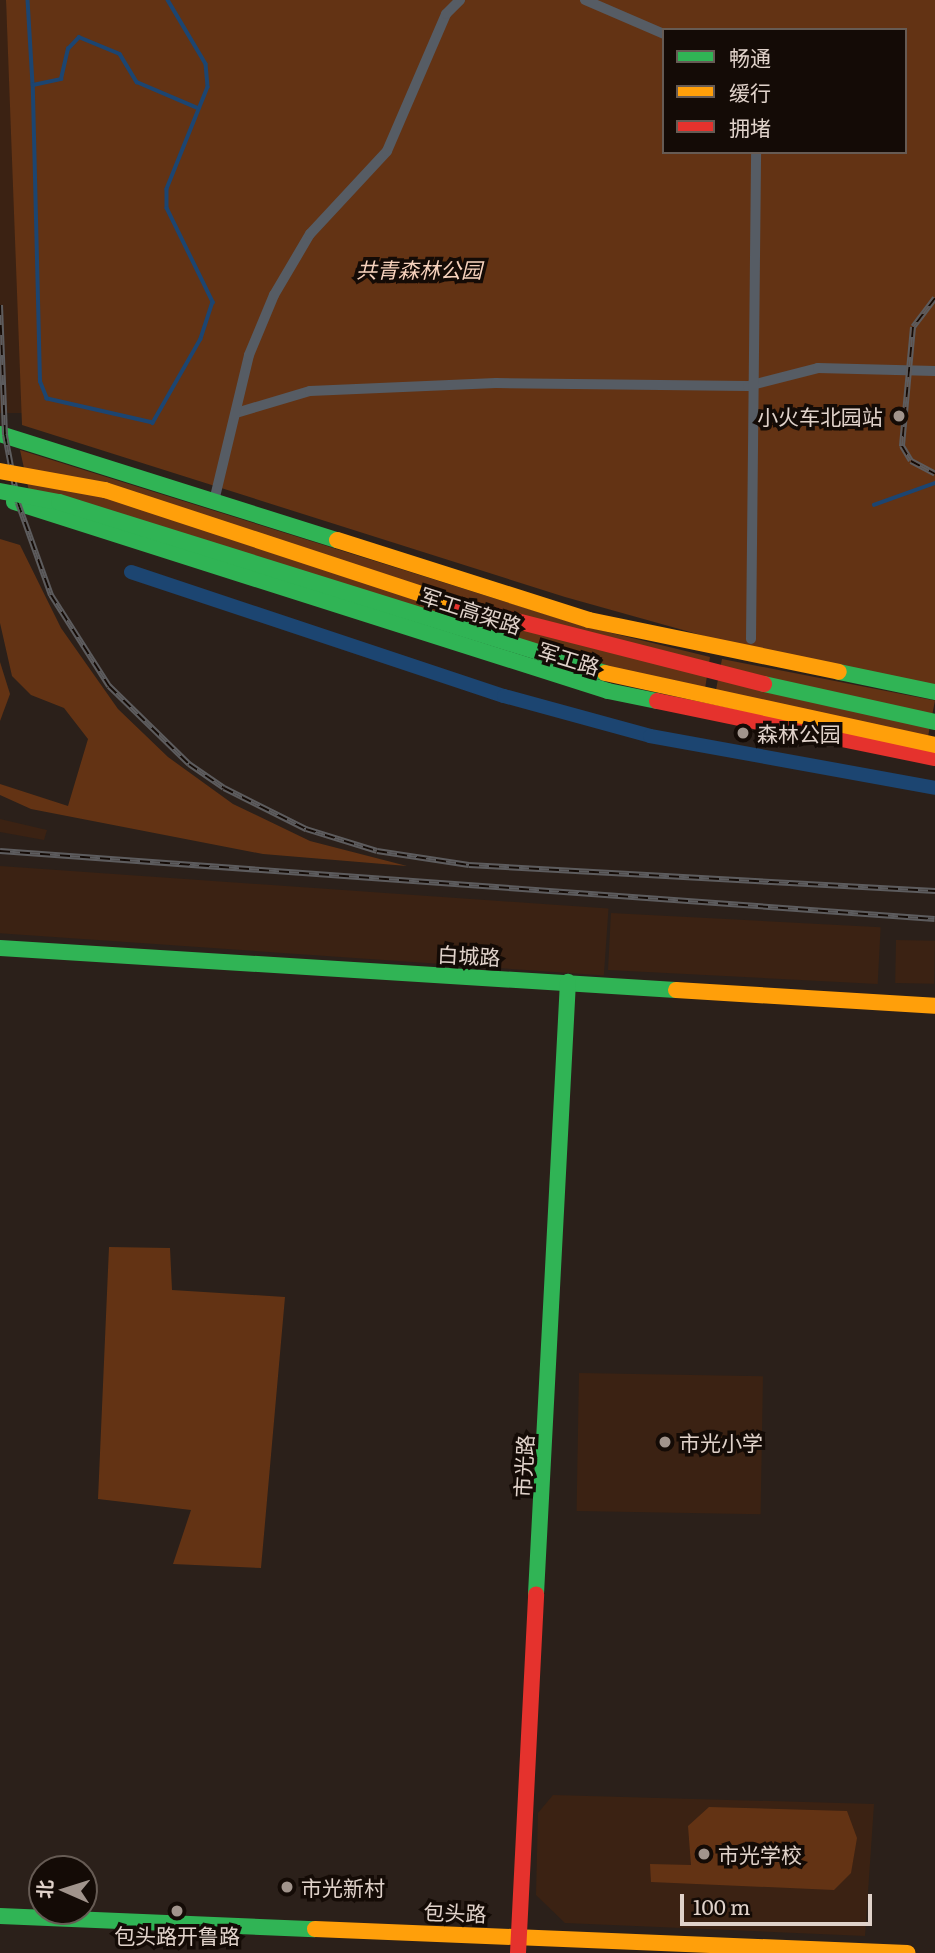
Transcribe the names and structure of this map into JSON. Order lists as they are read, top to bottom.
{
  "streets": {
    "main road": [
      "军工高架路",
      "军工路",
      "白城路",
      "市光路",
      "包头路"
    ]
  },
  "crossings": [
    ["白城路", "市光路"],
    ["市光路", "包头路"]
  ],
  "parks": ["共青森林公园"],
  "places": [
    "小火车北园站",
    "森林公园",
    "市光小学",
    "市光学校",
    "市光新村",
    "包头路开鲁路"
  ],
  "legend": ["畅通", "缓行", "拥堵"],
  "scale_bar": "100 m",
  "north": "left"
}
